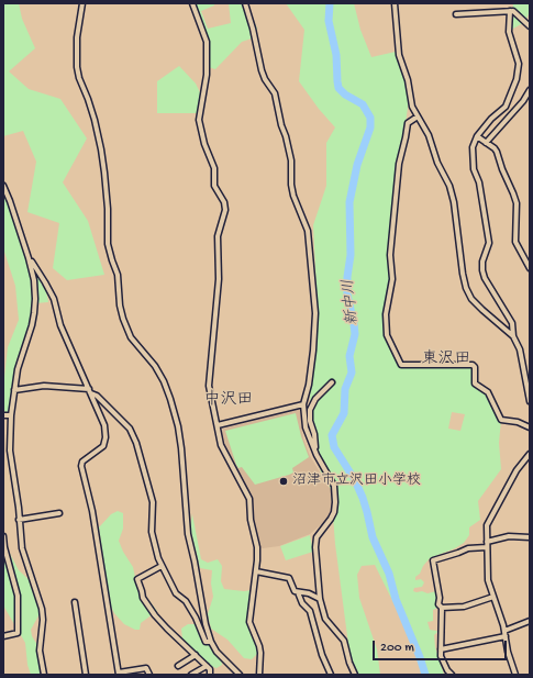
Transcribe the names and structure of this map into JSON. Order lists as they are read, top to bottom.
{
  "districts": ["東沢田", "中沢田"],
  "water": ["新中川"],
  "places": ["沼津市立沢田小学校"],
  "scale_bar": "200 m"
}
